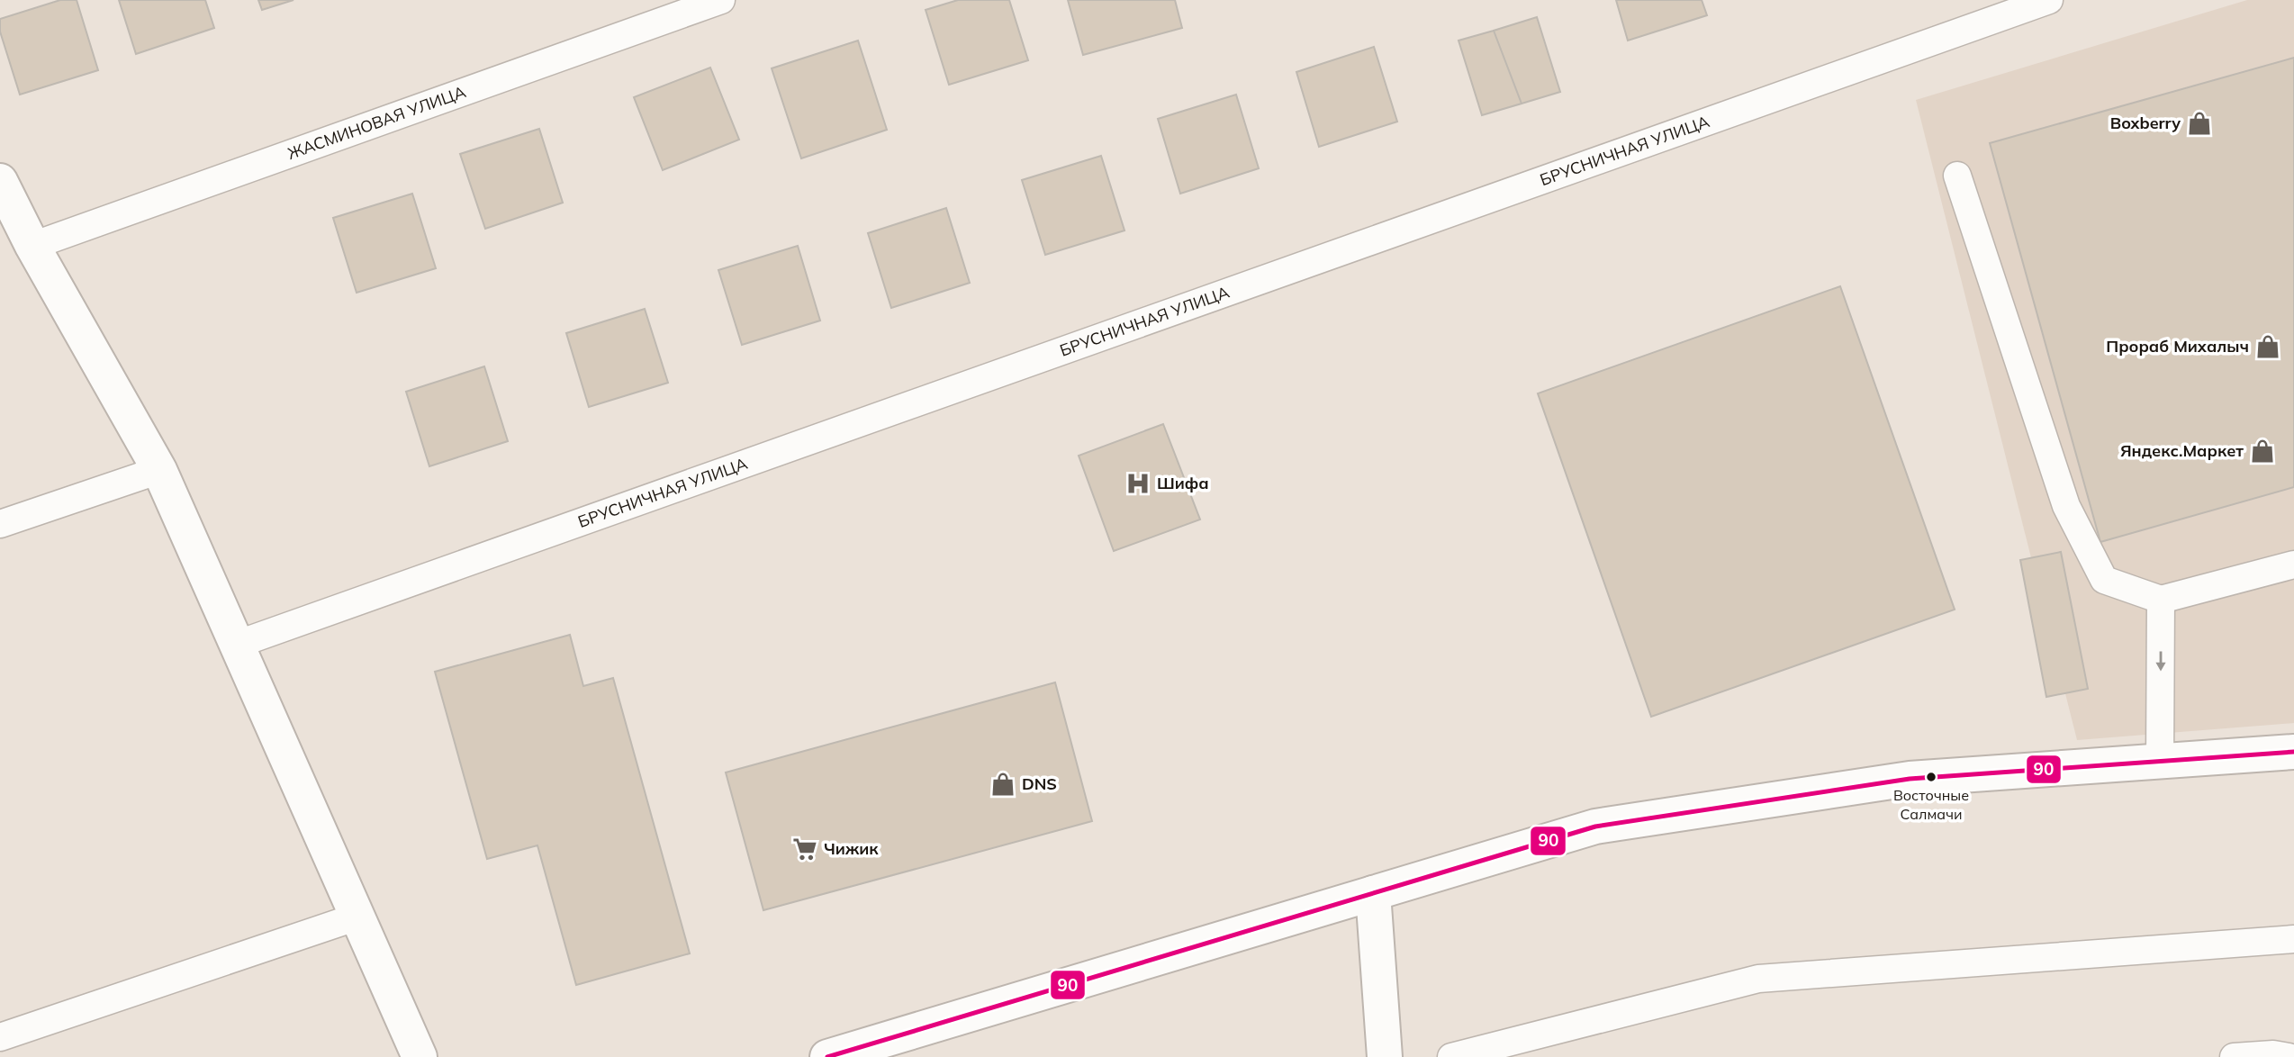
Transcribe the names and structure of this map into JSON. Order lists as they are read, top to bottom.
{
  "streets": {
    "lane": ["ЖАСМИНОВАЯ УЛИЦА", "БРУСНИЧНАЯ УЛИЦА"]
  },
  "places": {
    "shop": [
      "Boxberry",
      "Прораб Михалыч",
      "Яндекс.Маркет",
      "DNS"
    ],
    "hospital": ["Шифа"],
    "other": ["Восточные Салмачи"],
    "supermarket": ["Чижик"]
  },
  "lines": ["transit line 90"]
}
